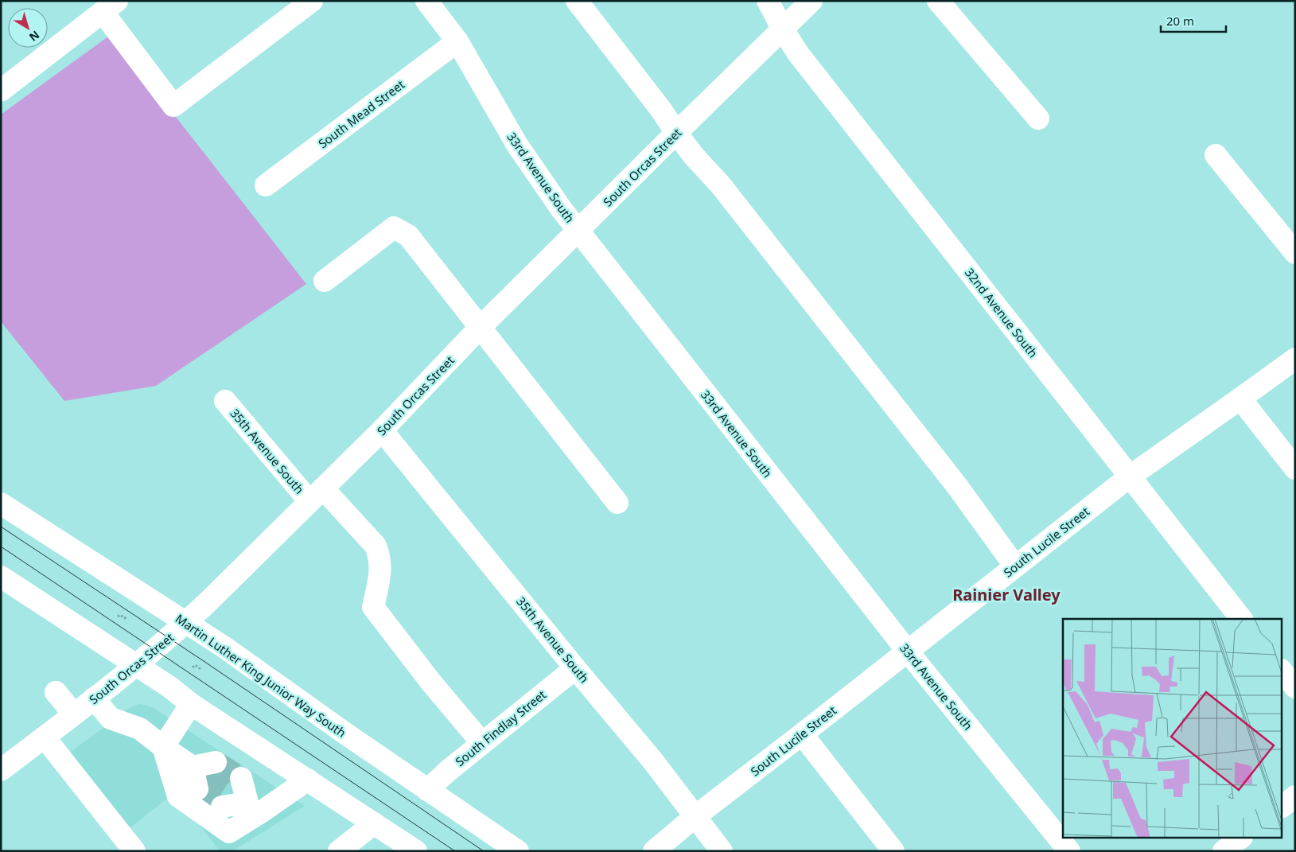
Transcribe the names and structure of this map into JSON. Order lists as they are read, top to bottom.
{
  "streets": {
    "street": [
      "South Mead Street",
      "South Orcas Street",
      "33rd Avenue South",
      "32nd Avenue South",
      "35th Avenue South",
      "South Lucile Street",
      "Martin Luther King Junior Way South",
      "South Findlay Street"
    ]
  },
  "crossings": [
    ["South Mead Street", "33rd Avenue South"],
    ["South Orcas Street", "33rd Avenue South"],
    ["South Orcas Street", "32nd Avenue South"],
    ["South Orcas Street", "35th Avenue South"],
    ["South Orcas Street", "Martin Luther King Junior Way South"],
    ["33rd Avenue South", "South Lucile Street"],
    ["32nd Avenue South", "South Lucile Street"],
    ["35th Avenue South", "South Lucile Street"],
    ["35th Avenue South", "South Findlay Street"],
    ["Martin Luther King Junior Way South", "South Findlay Street"]
  ],
  "districts": ["Rainier Valley"],
  "scale_bar": "20 m",
  "north": "bottom right"
}
